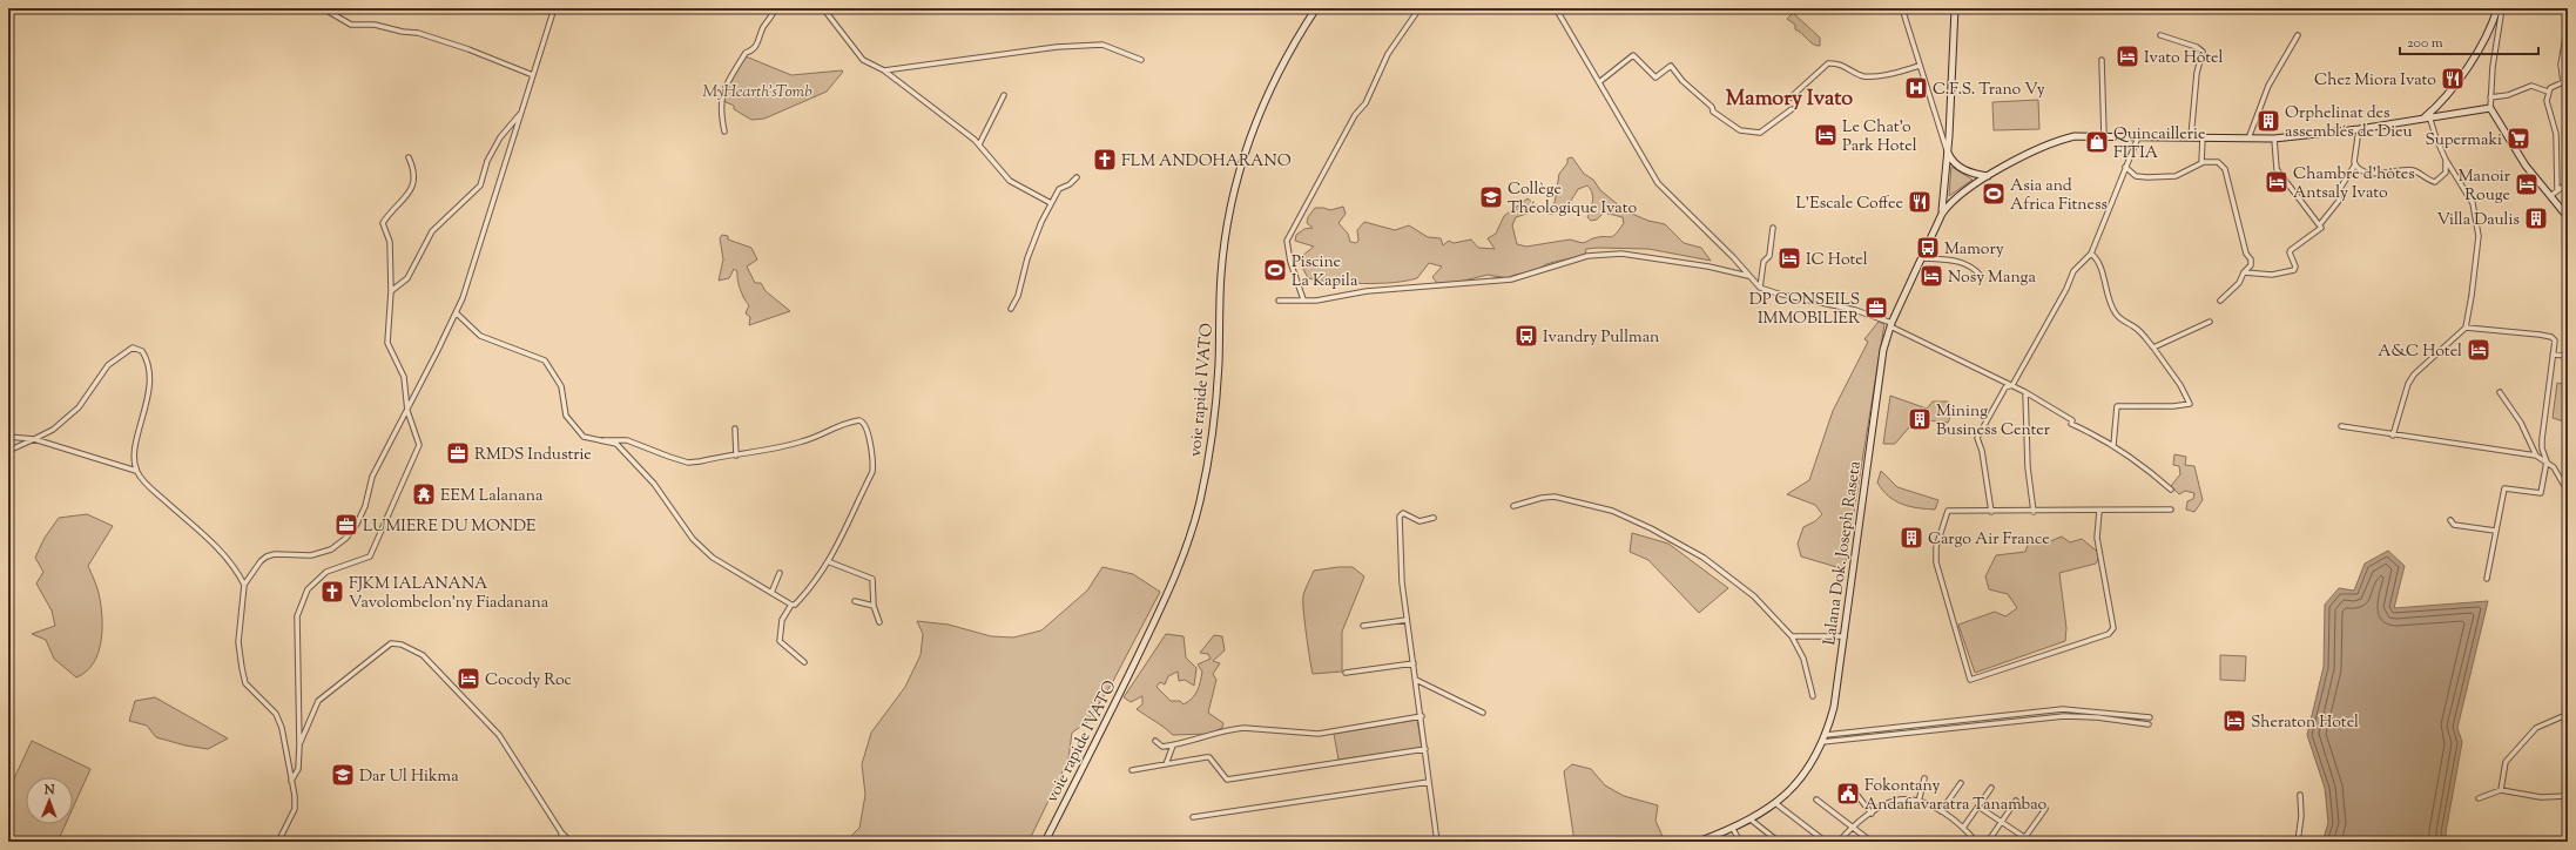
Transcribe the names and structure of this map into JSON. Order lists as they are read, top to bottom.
{
  "streets": {
    "main road": ["voie rapide IVATO", "Lalana Dok. Joseph Raseta"]
  },
  "districts": ["Mamory Ivato"],
  "parks": ["MyHearth'sTomb"],
  "places": {
    "hotel": [
      "Ivato Hôtel",
      "Le Chat'o Park Hotel",
      "Chambre d'hôtes Antsaly Ivato",
      "Manoir Rouge",
      "IC Hotel",
      "Nosy Manga",
      "A&C Hotel",
      "Cocody Roc",
      "Sheraton Hotel"
    ],
    "restaurant": ["Chez Miora Ivato", "L'Escale Coffee"],
    "hospital": ["C.F.S. Trano Vy"],
    "building": [
      "Orphelinat des assemblés de Dieu",
      "Villa Daulis",
      "Mining Business Center",
      "Cargo Air France"
    ],
    "supermarket": ["Supermaki"],
    "shop": ["Quincaillerie FITIA"],
    "church": ["FLM ANDOHARANO", "FJKM IALANANA Vavolombelon'ny Fiadanana"],
    "sports": ["Asia and Africa Fitness", "Piscine La Kapila"],
    "school or university": ["Collège Théologique Ivato", "Dar Ul Hikma"],
    "bus stop": ["Mamory", "Ivandry Pullman"],
    "office": ["DP CONSEILS IMMOBILIER", "RMDS Industrie", "LUMIERE DU MONDE"],
    "temple": ["EEM Lalanana"],
    "public building": ["Fokontany Andafiavaratra Tanambao"]
  },
  "scale_bar": "200 m",
  "north": "top"
}
